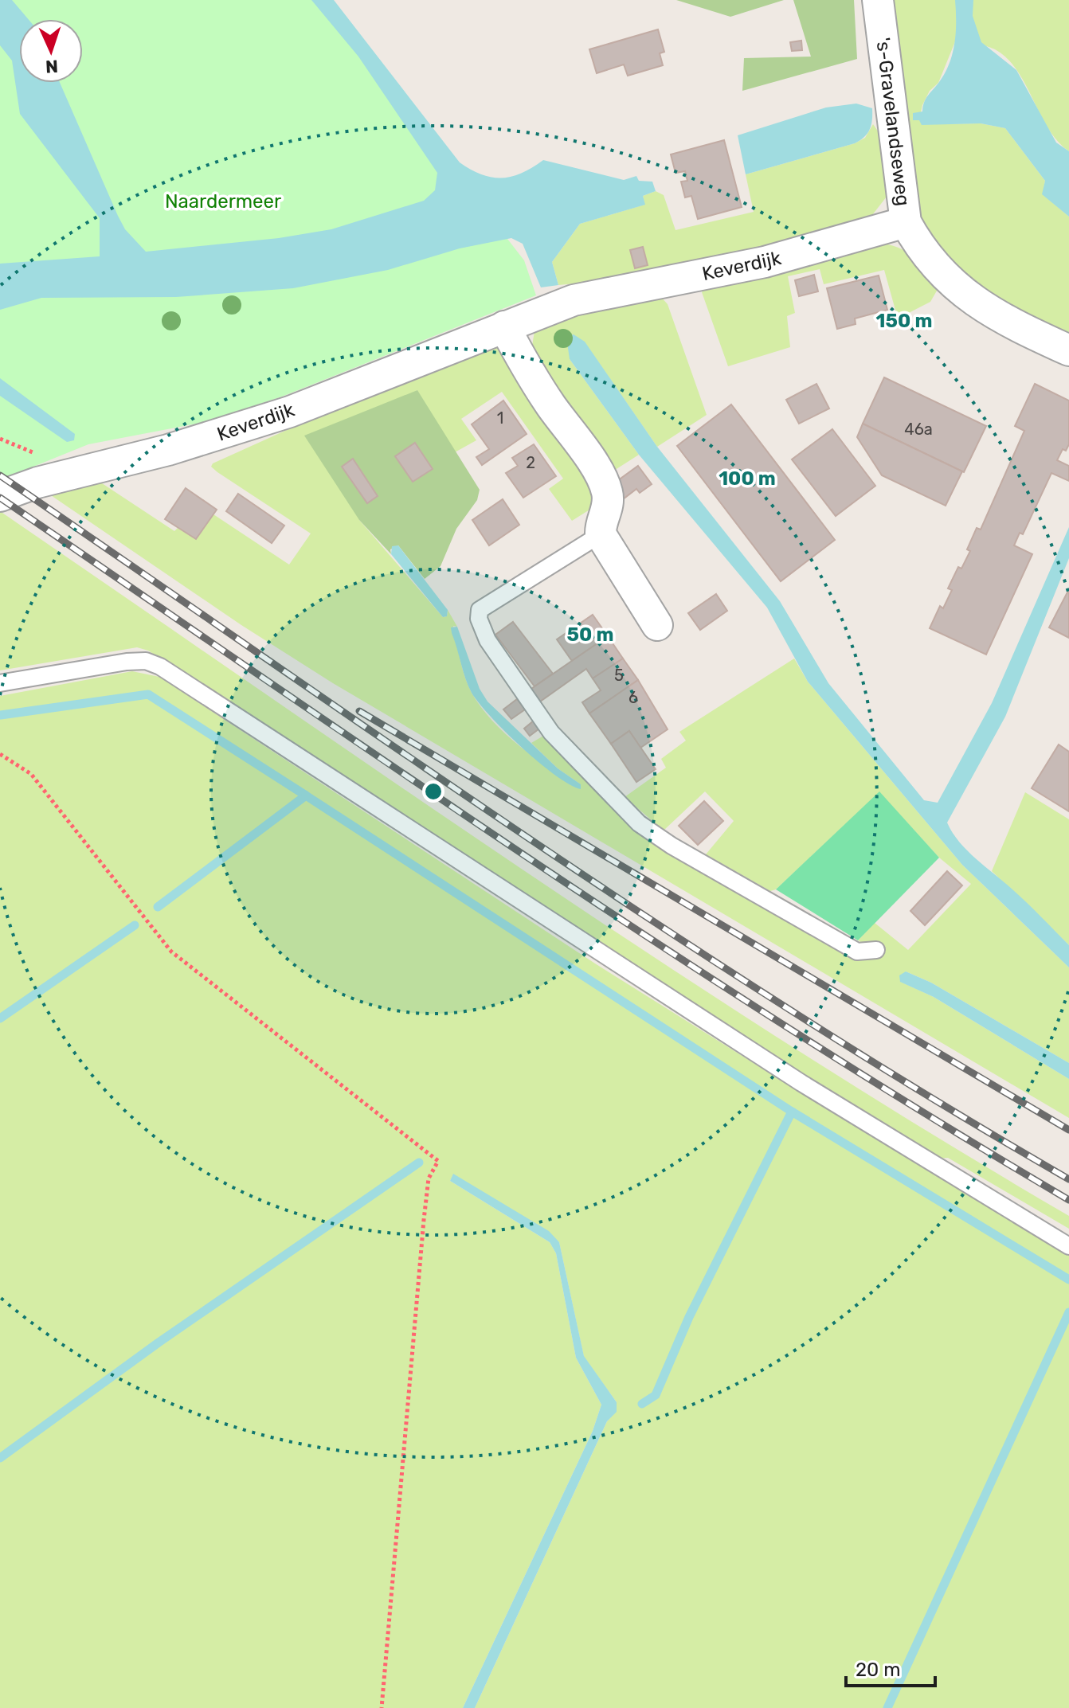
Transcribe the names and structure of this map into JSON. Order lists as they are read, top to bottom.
{
  "streets": {
    "street": ["'s-Gravelandseweg", "Keverdijk"]
  },
  "crossings": [
    ["'s-Gravelandseweg", "Keverdijk"]
  ],
  "parks": ["Naardermeer"],
  "house_numbers": [
    "1",
    "46a",
    "2",
    "5",
    "6"
  ],
  "scale_bar": "20 m",
  "north": "bottom",
  "rings": ["150 m", "100 m", "50 m"]
}
